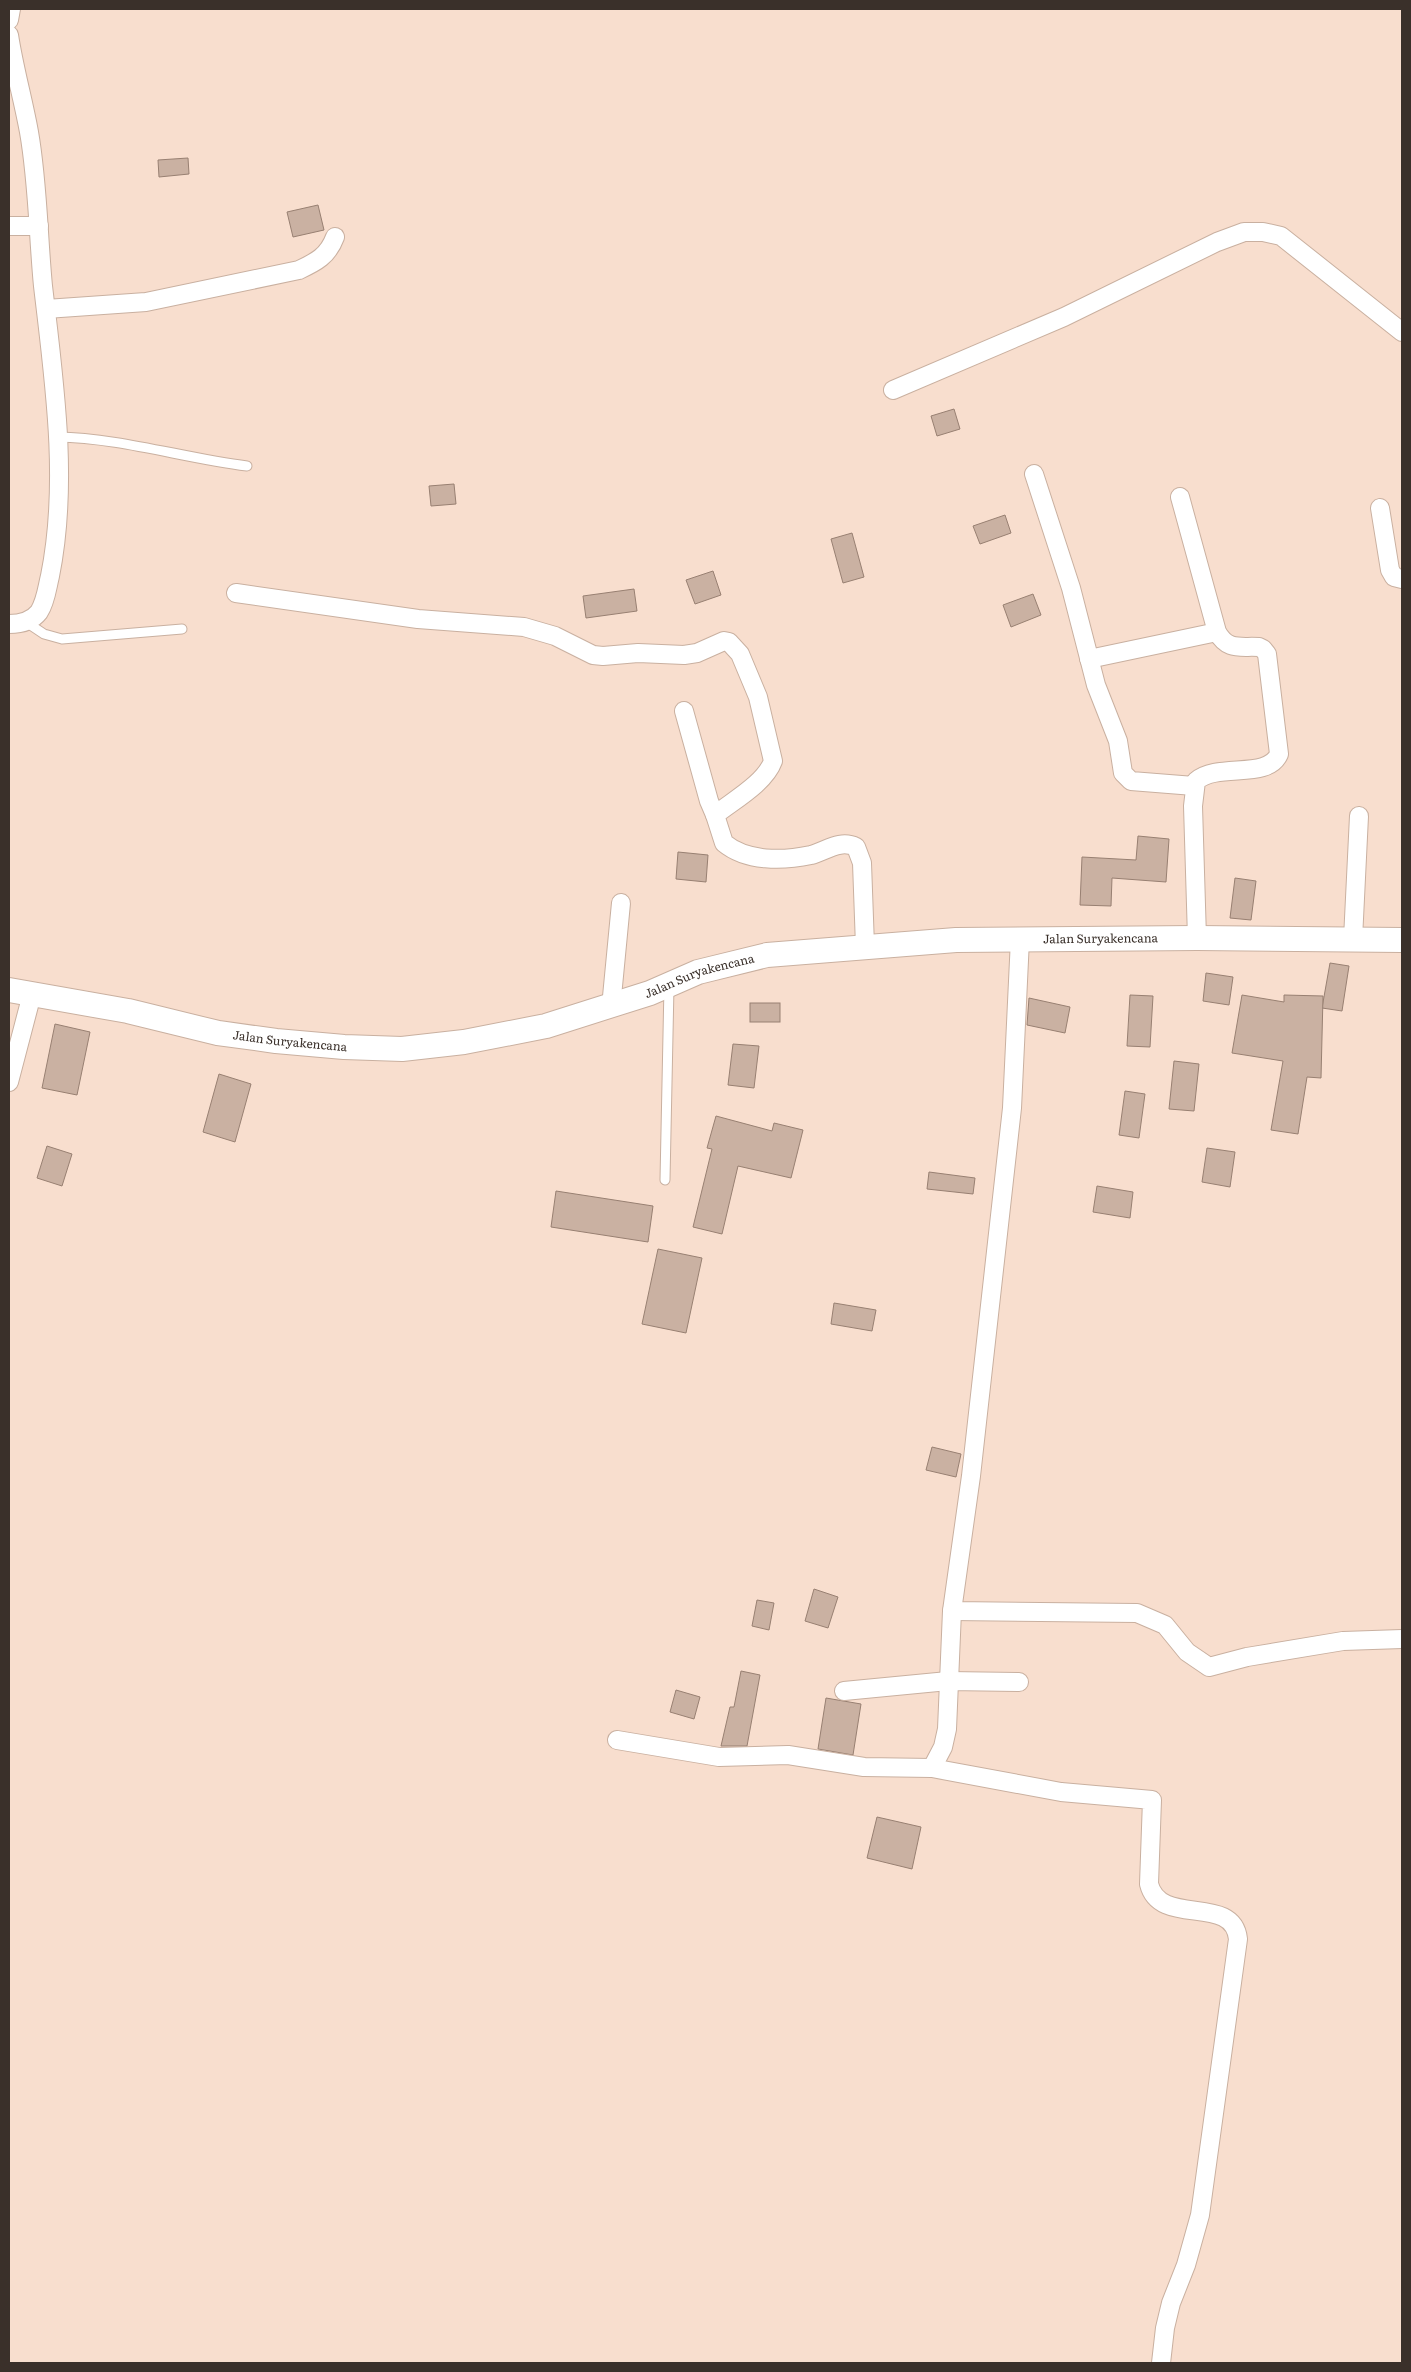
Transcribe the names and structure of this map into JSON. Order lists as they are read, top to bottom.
{
  "streets": {
    "street": ["Jalan Suryakencana"]
  }
}
